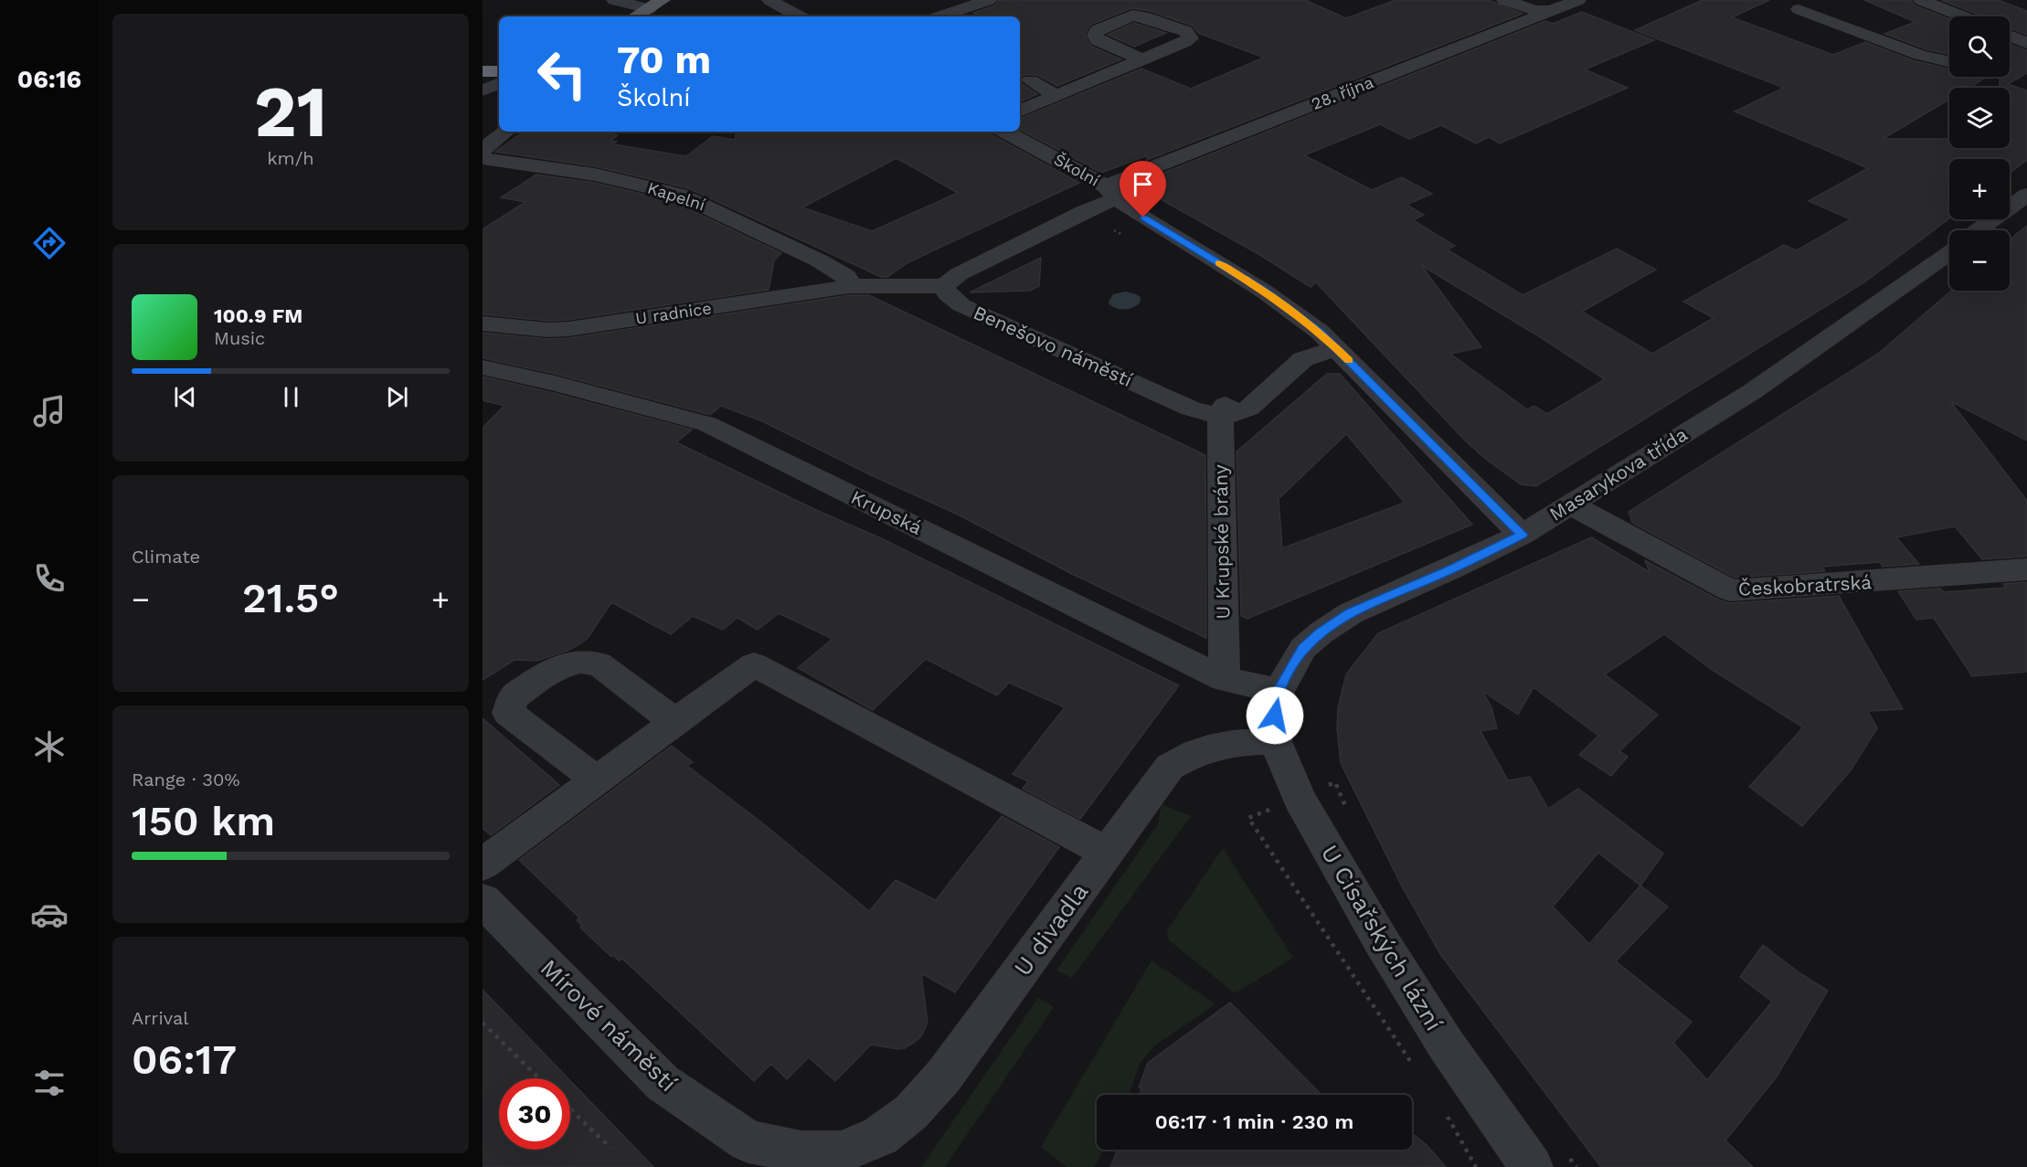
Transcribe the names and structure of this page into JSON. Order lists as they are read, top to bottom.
{
  "streets": {
    "street": [
      "28. října",
      "Školní",
      "Kapelní",
      "U radnice",
      "Benešovo náměstí",
      "Masarykova třída",
      "Krupská",
      "U Krupské brány",
      "Českobratrská",
      "U divadla",
      "U Císařských lázní",
      "Mírové náměstí"
    ]
  },
  "crossings": [
    ["28. října", "Školní"],
    ["Školní", "Benešovo náměstí"],
    ["Školní", "Masarykova třída"],
    ["Kapelní", "U radnice"],
    ["Benešovo náměstí", "U Krupské brány"],
    ["Masarykova třída", "Krupská"],
    ["Masarykova třída", "Českobratrská"],
    ["Masarykova třída", "U Císařských lázní"],
    ["Krupská", "U Krupské brány"],
    ["Krupská", "U Císařských lázní"],
    ["U divadla", "U Císařských lázní"],
    ["U divadla", "Mírové náměstí"]
  ],
  "page": {
    "tabs": "06:16",
    "tile": [
      ["21", "km/h"],
      "Climate",
      ["Range · 30%", "150 km"],
      ["Arrival", "06:17"]
    ],
    "map_buttons": ["+", "−"],
    "turn": ["70 m", "Školní"],
    "song": ["100.9 FM", "Music"],
    "heat": ["−", "21.5°", "+"],
    "limit": "30",
    "trip": "06:17 · 1 min · 230 m"
  }
}
